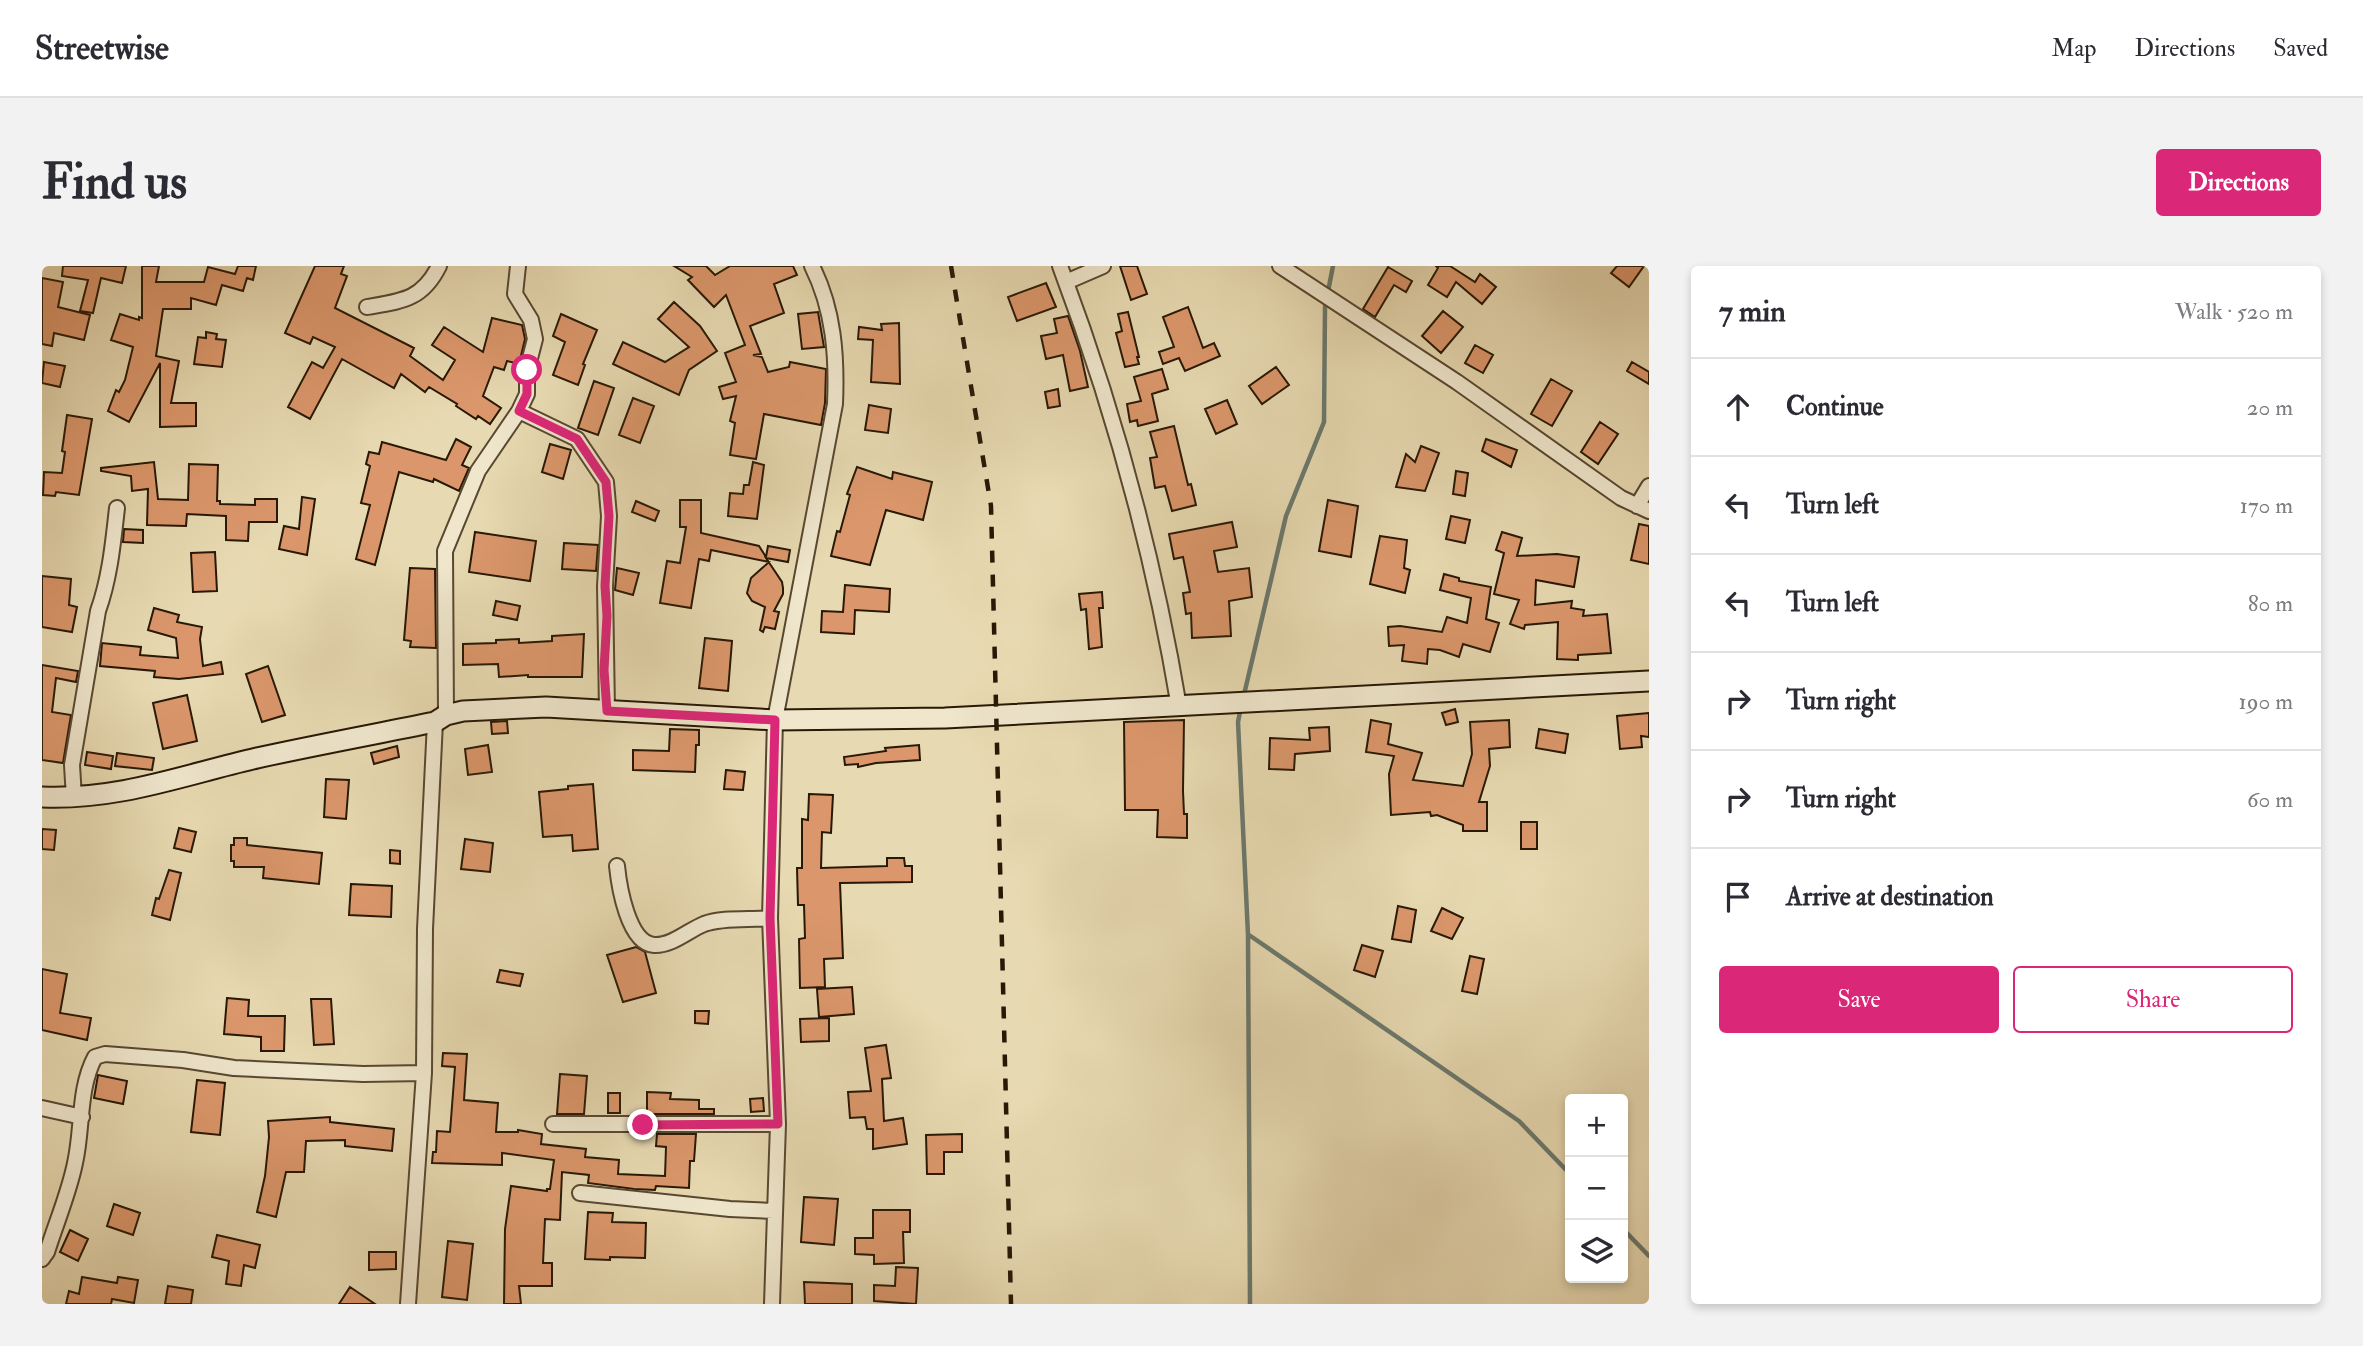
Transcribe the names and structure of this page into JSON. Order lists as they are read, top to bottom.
{
  "page": {
    "header": "Streetwise",
    "nav": ["Map", "Directions", "Saved"],
    "buttons": [
      "Directions",
      ["Save", "Share"]
    ],
    "title": "Find us",
    "heading": ["7 min", "Walk · 520 m"],
    "list": [
      ["Continue", "20 m"],
      ["Turn left", "170 m"],
      ["Turn left", "80 m"],
      ["Turn right", "190 m"],
      ["Turn right", "60 m"],
      "Arrive at destination"
    ],
    "map_buttons": ["+", "−"]
  }
}
